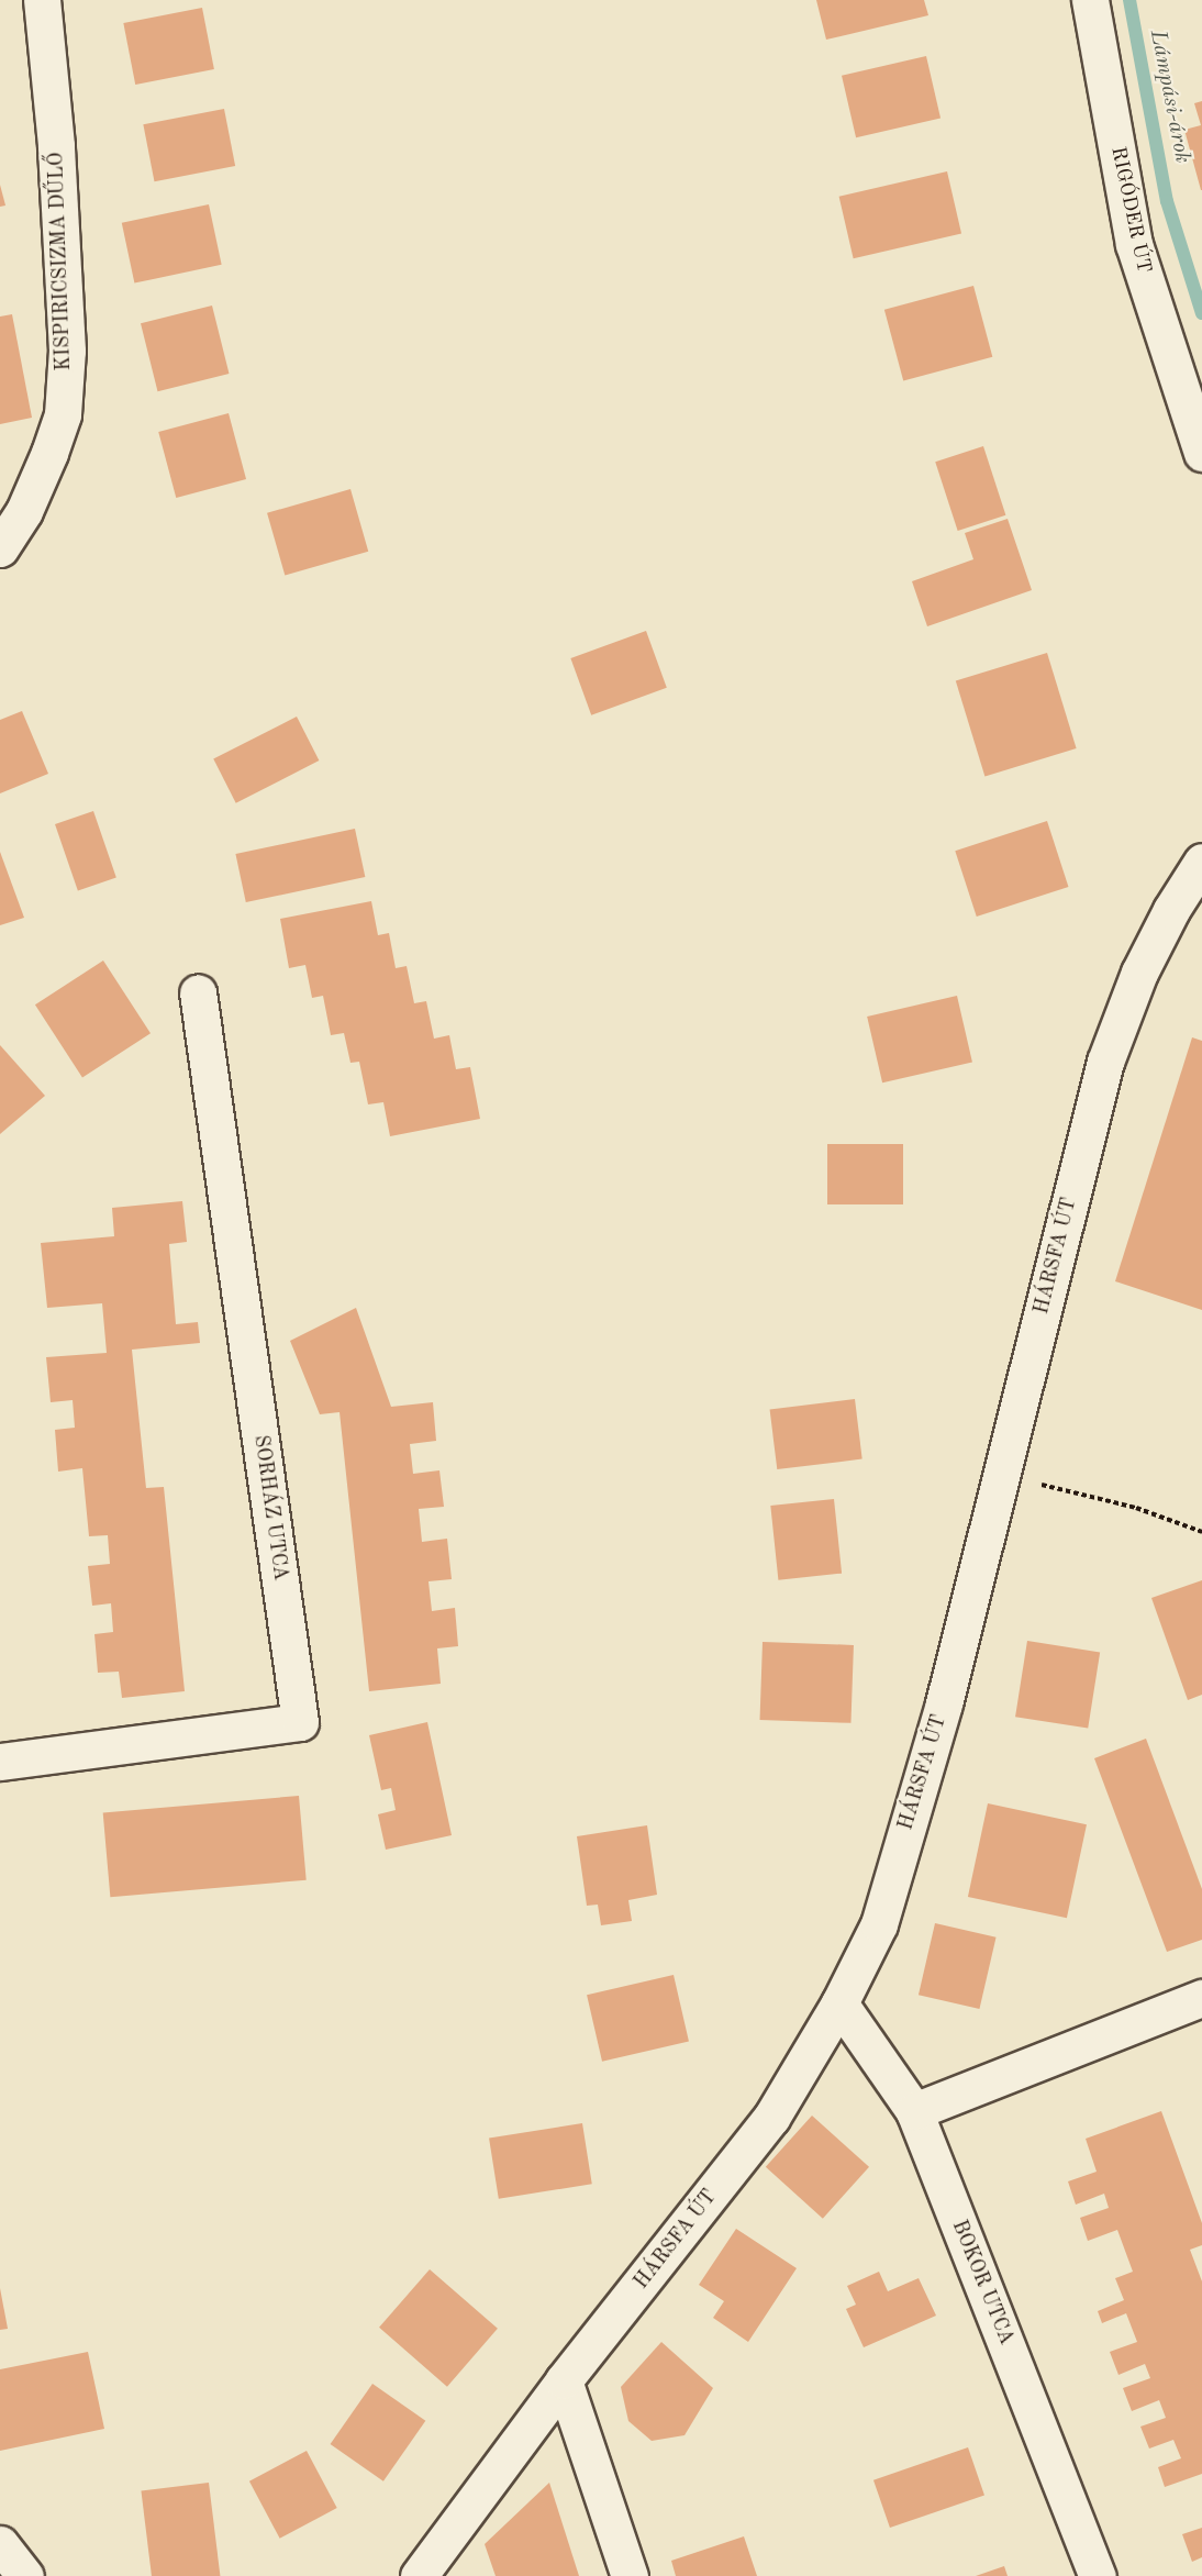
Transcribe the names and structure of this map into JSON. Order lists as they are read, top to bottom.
{
  "streets": {
    "street": [
      "RIGÓDER ÚT",
      "KISPIRICSIZMA DŰLŐ",
      "HÁRSFA ÚT",
      "SORHÁZ UTCA",
      "BOKOR UTCA"
    ]
  },
  "crossings": [
    ["HÁRSFA ÚT", "BOKOR UTCA"]
  ],
  "water": ["Lámpási-árok"]
}
